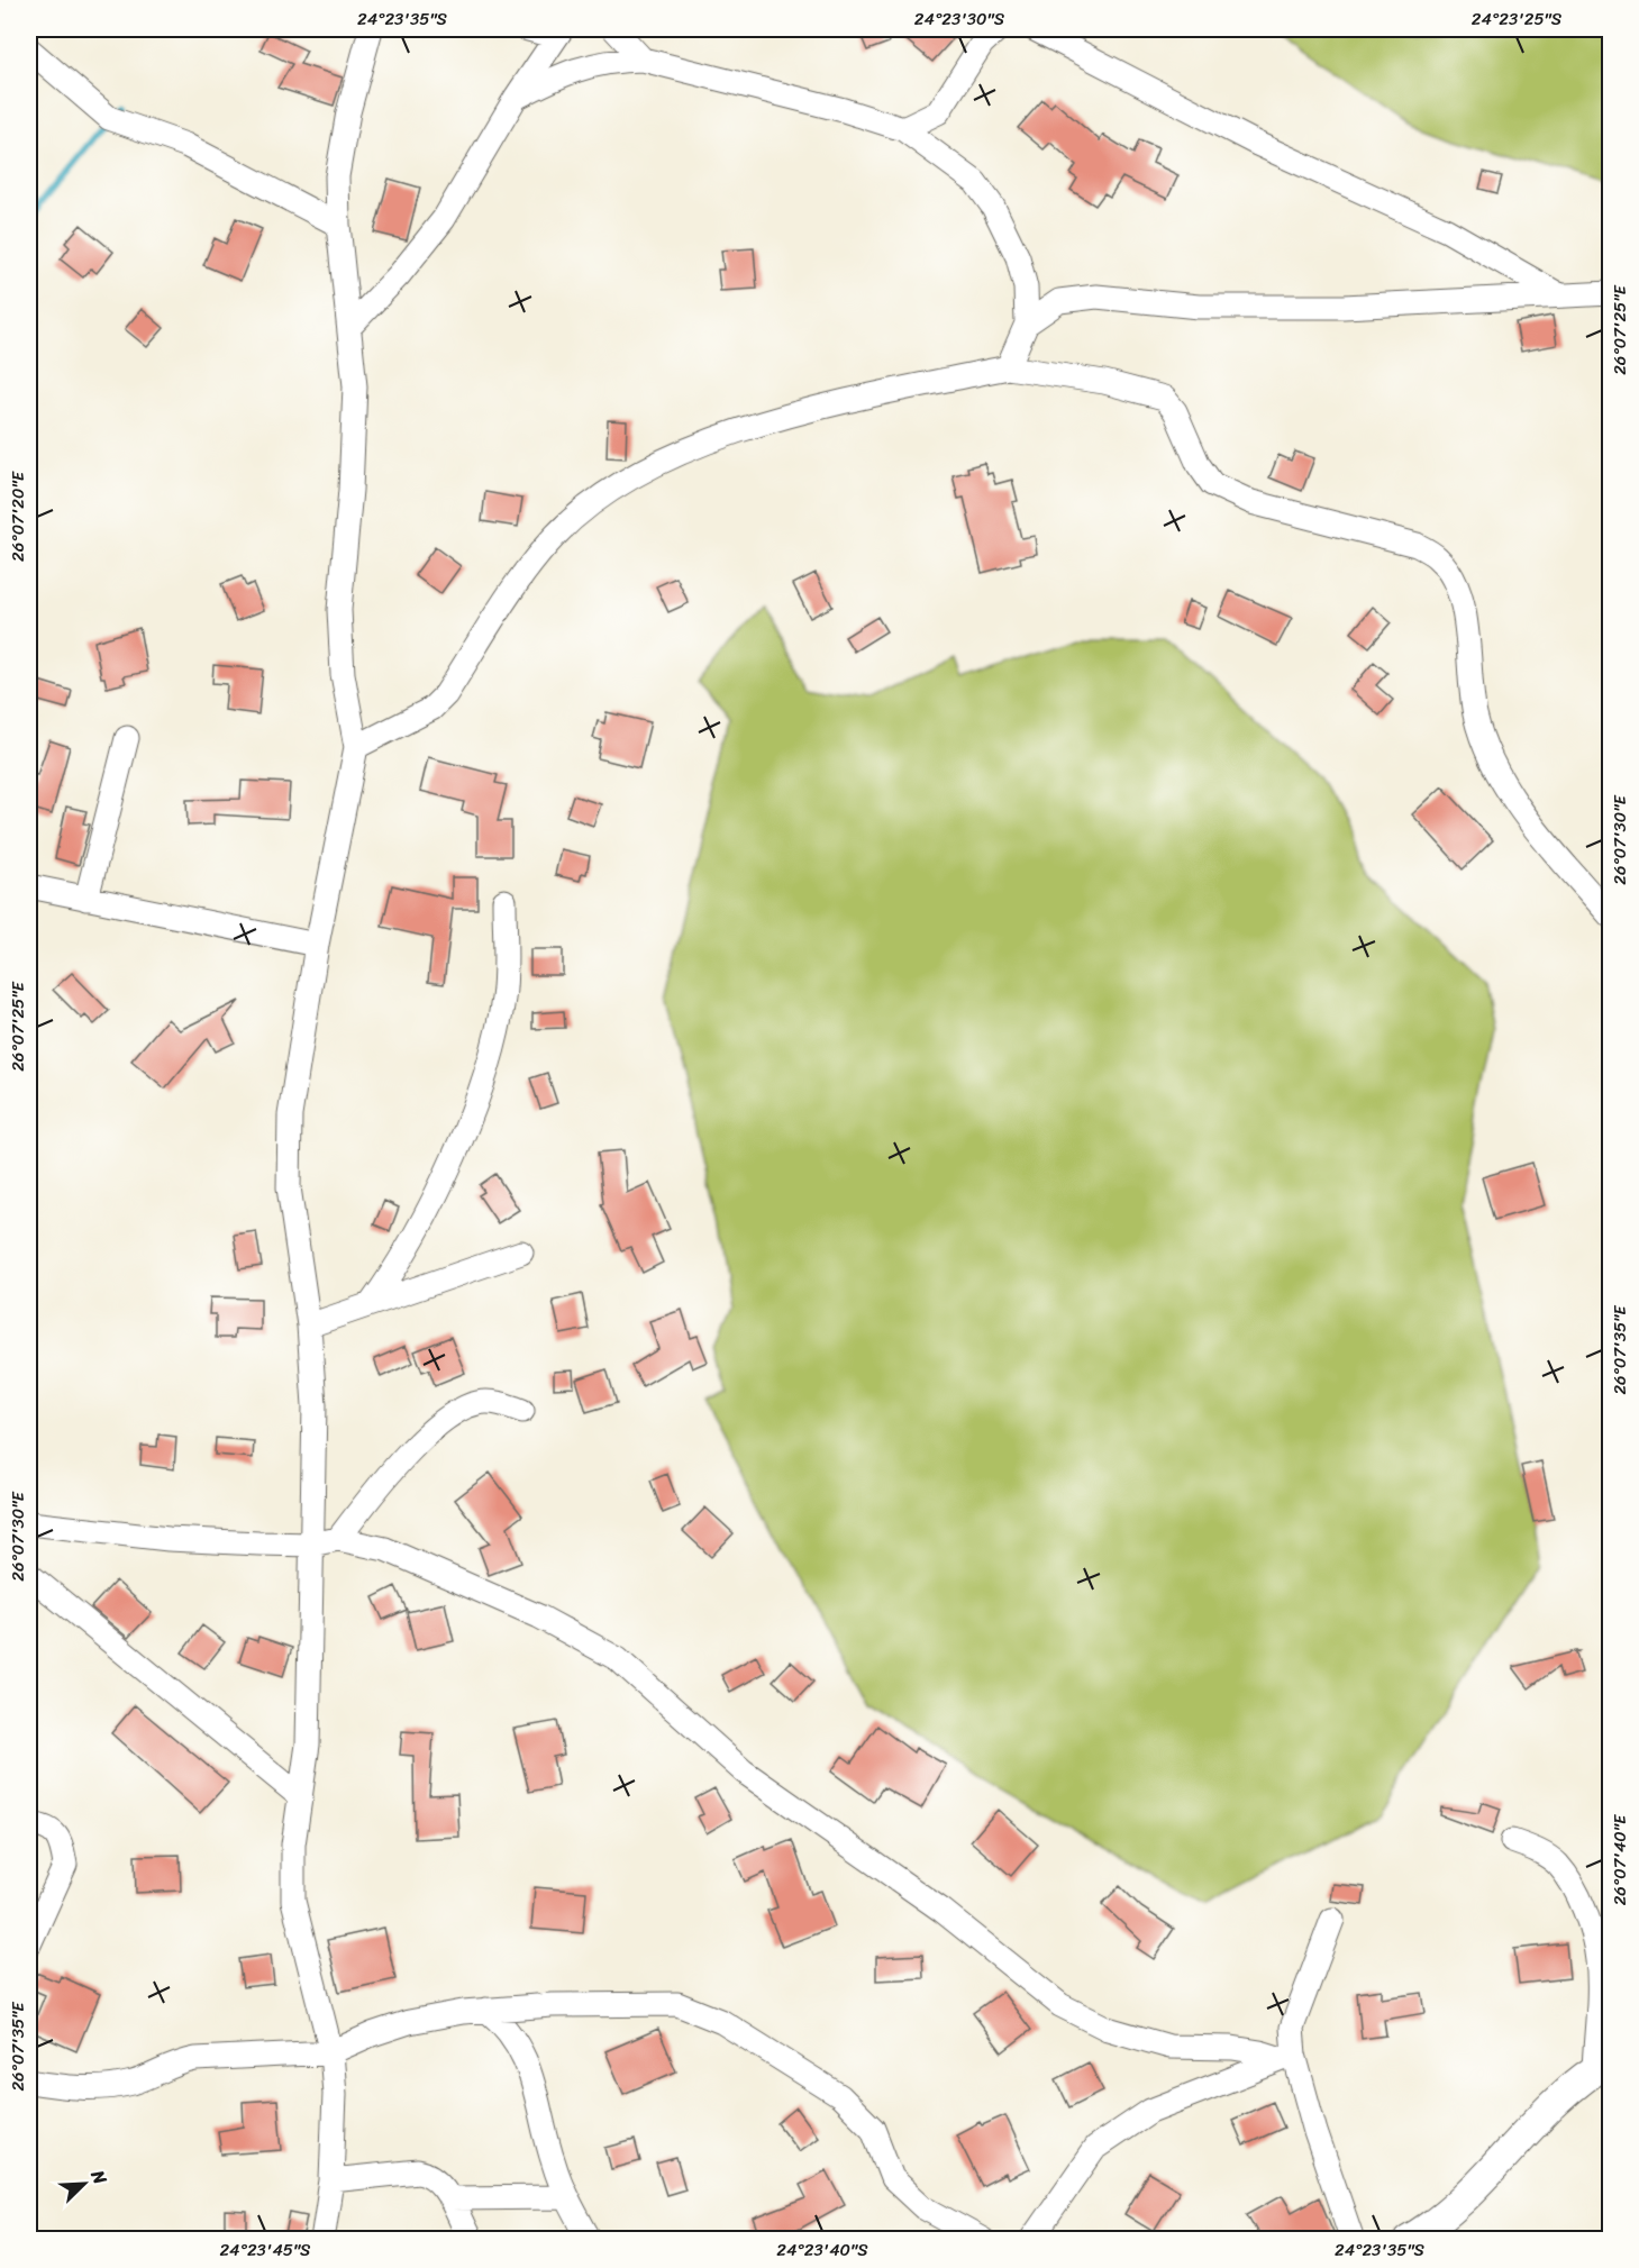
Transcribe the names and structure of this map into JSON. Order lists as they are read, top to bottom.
{
  "north": "top right",
  "coordinates": [
    "24°23'35\"S",
    "24°23'30\"S",
    "24°23'25\"S",
    "26°07'25\"E",
    "26°07'20\"E",
    "26°07'30\"E",
    "26°07'35\"E",
    "26°07'40\"E",
    "24°23'45\"S",
    "24°23'40\"S"
  ]
}
